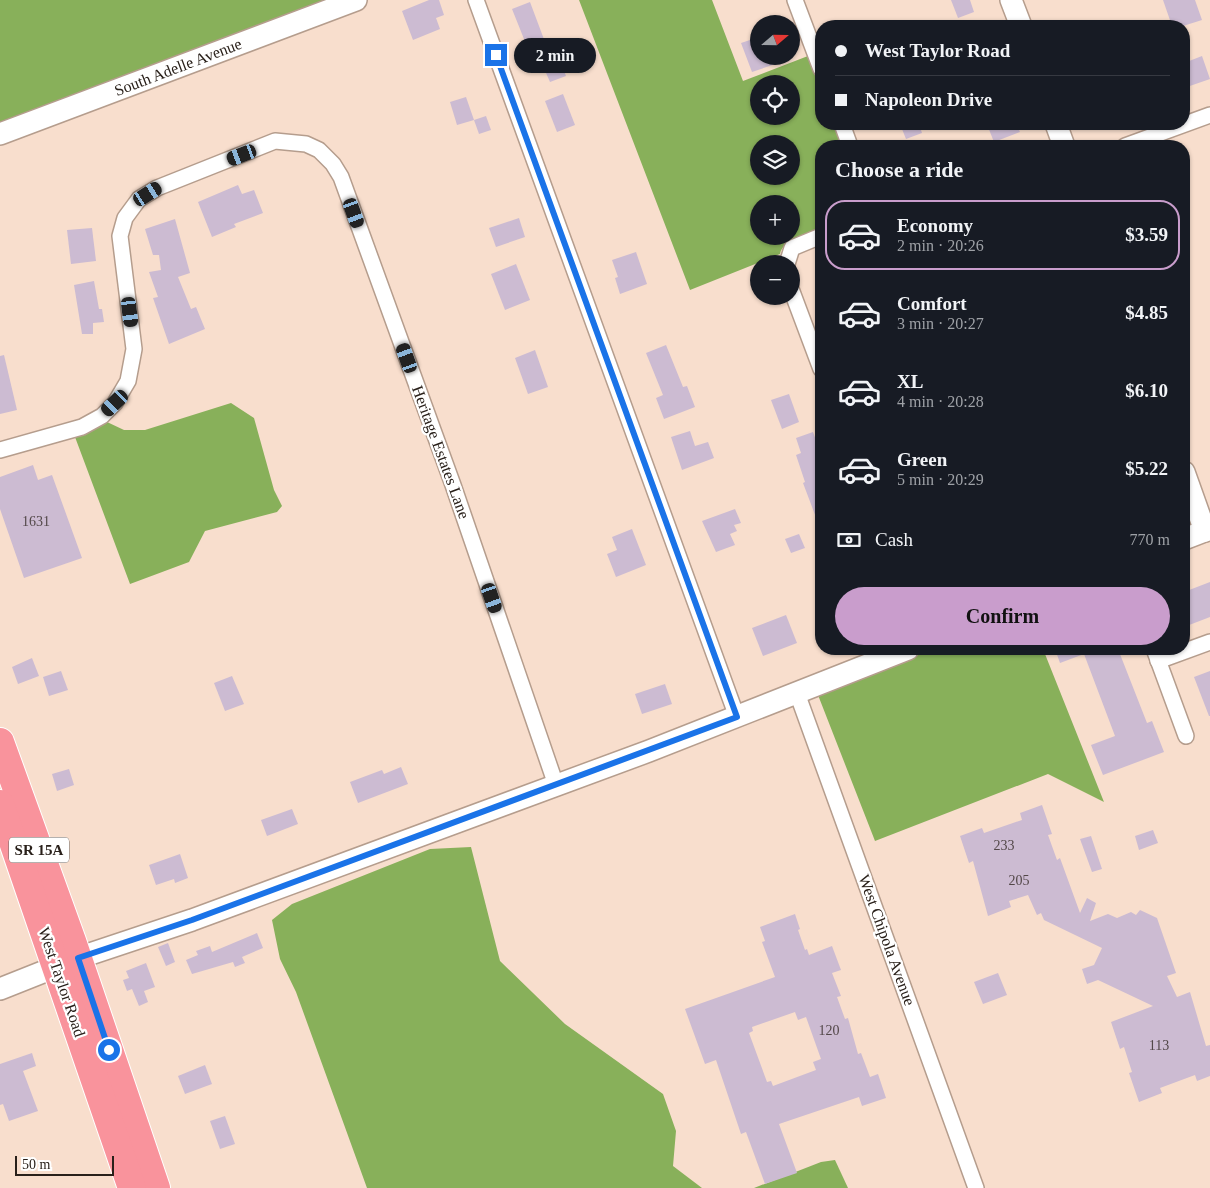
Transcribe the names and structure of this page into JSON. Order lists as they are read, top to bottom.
{
  "streets": {
    "highway": ["SR 15A", "West Taylor Road"],
    "street": ["South Adelle Avenue", "Heritage Estates Lane", "West Chipola Avenue"]
  },
  "house_numbers": [
    "1631",
    "233",
    "205",
    "120",
    "113"
  ],
  "scale_bar": "50 m",
  "north": "right",
  "page": {
    "map_buttons": ["+", "−"],
    "banner": ["West Taylor Road", "Napoleon Drive"],
    "bubble": "2 min",
    "heading": "Choose a ride",
    "list": [
      {
        "name": "Economy",
        "note": "2 min · 20:26",
        "value": "$3.59"
      },
      {
        "name": "Comfort",
        "note": "3 min · 20:27",
        "value": "$4.85"
      },
      {
        "name": "XL",
        "note": "4 min · 20:28",
        "value": "$6.10"
      },
      {
        "name": "Green",
        "note": "5 min · 20:29",
        "value": "$5.22"
      }
    ],
    "pay": ["Cash", "770 m"],
    "buttons": "Confirm",
    "scale": "50 m"
  }
}
